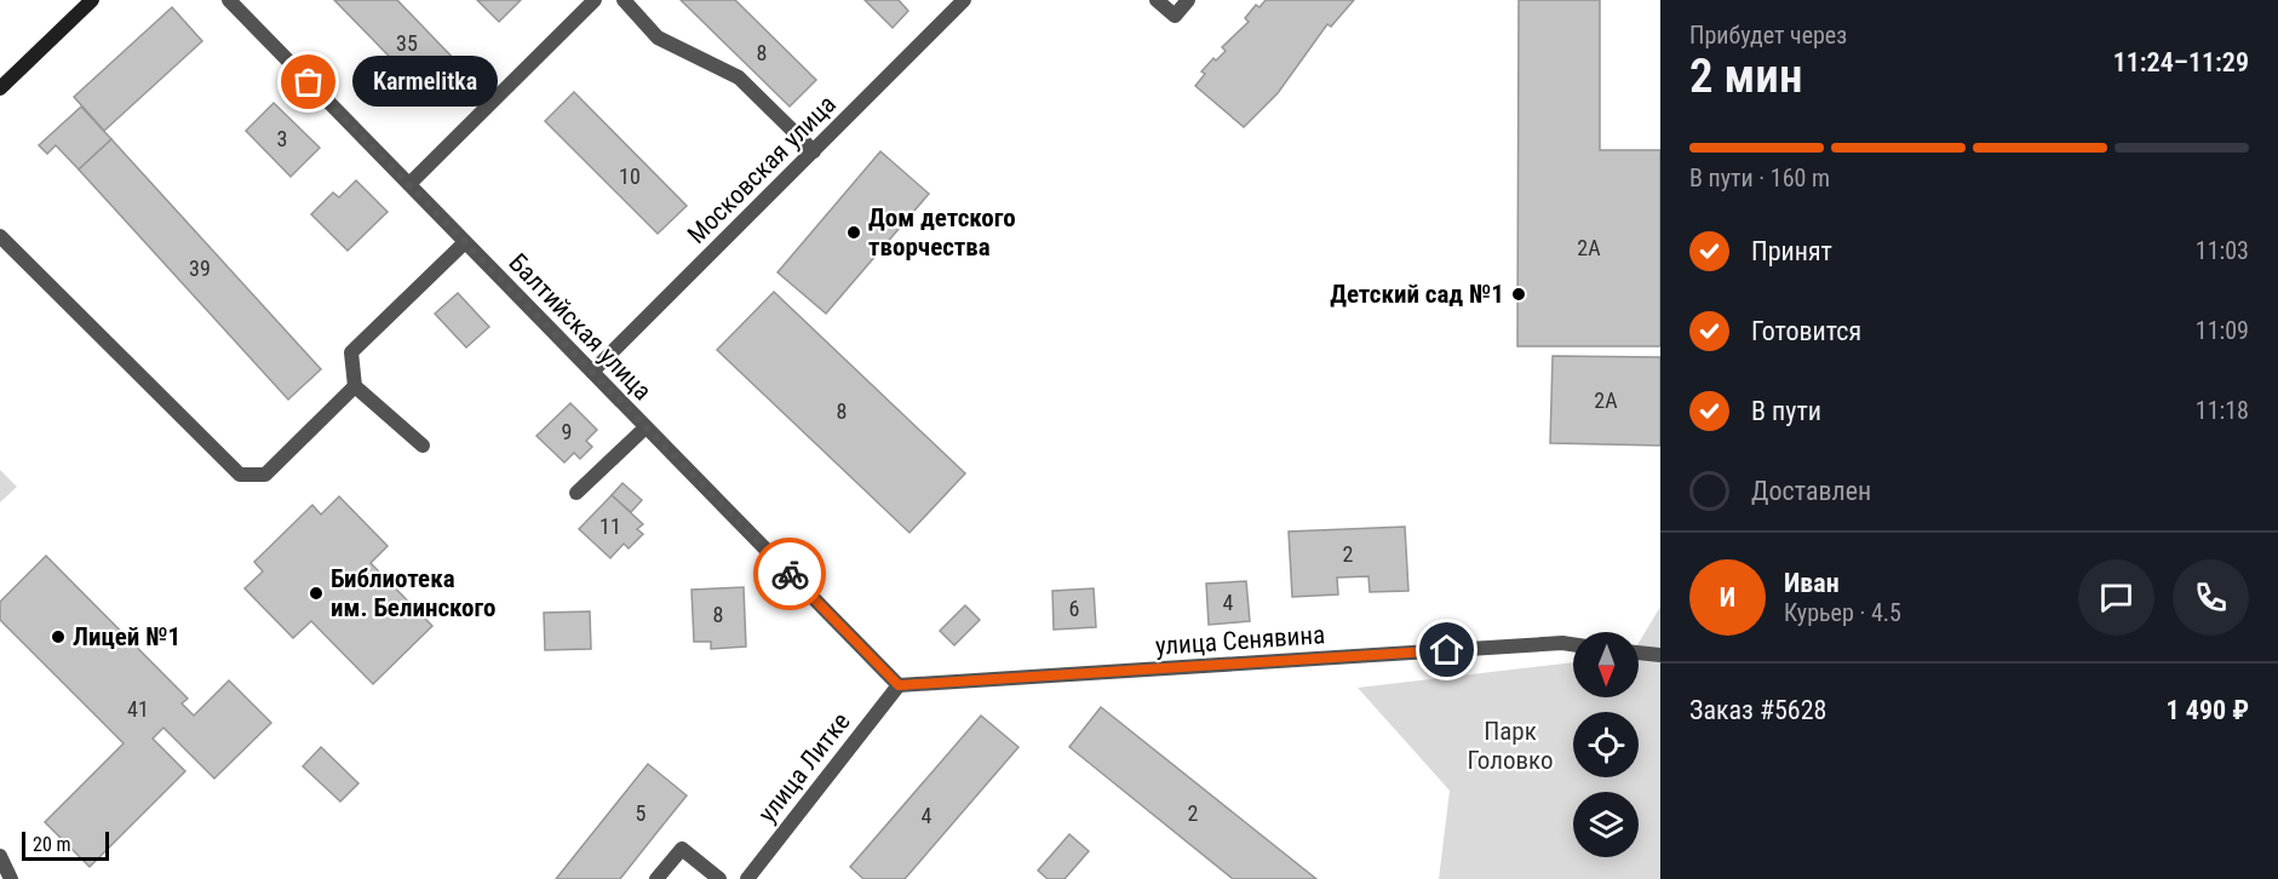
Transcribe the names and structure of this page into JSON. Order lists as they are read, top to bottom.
{
  "streets": {
    "street": [
      "Московская улица",
      "Балтийская улица",
      "улица Сенявина",
      "улица Литке"
    ]
  },
  "crossings": [
    ["Московская улица", "Балтийская улица"],
    ["Балтийская улица", "улица Сенявина"],
    ["Балтийская улица", "улица Литке"],
    ["улица Сенявина", "улица Литке"]
  ],
  "parks": ["Парк Головко"],
  "places": [
    "Karmelitka",
    "Дом детского творчества",
    "Детский сад №1",
    "Библиотека им. Белинского",
    "Лицей №1"
  ],
  "house_numbers": [
    "35",
    "8",
    "3",
    "10",
    "2А",
    "39",
    "2А",
    "8",
    "9",
    "11",
    "2",
    "4",
    "6",
    "8",
    "41",
    "5",
    "2",
    "4"
  ],
  "scale_bar": "20 m",
  "north": "bottom",
  "page": {
    "heading": ["2 мин", "Прибудет через", "11:24–11:29"],
    "panel": [
      "Иван",
      "Курьер · 4.5",
      "Заказ #5628",
      "1 490 ₽"
    ],
    "bubble": "Karmelitka",
    "bar": "В пути · 160 m",
    "list": [
      ["Принят", "11:03"],
      ["Готовится", "11:09"],
      ["В пути", "11:18"],
      "Доставлен"
    ],
    "round": "И",
    "scale": "20 m"
  }
}
